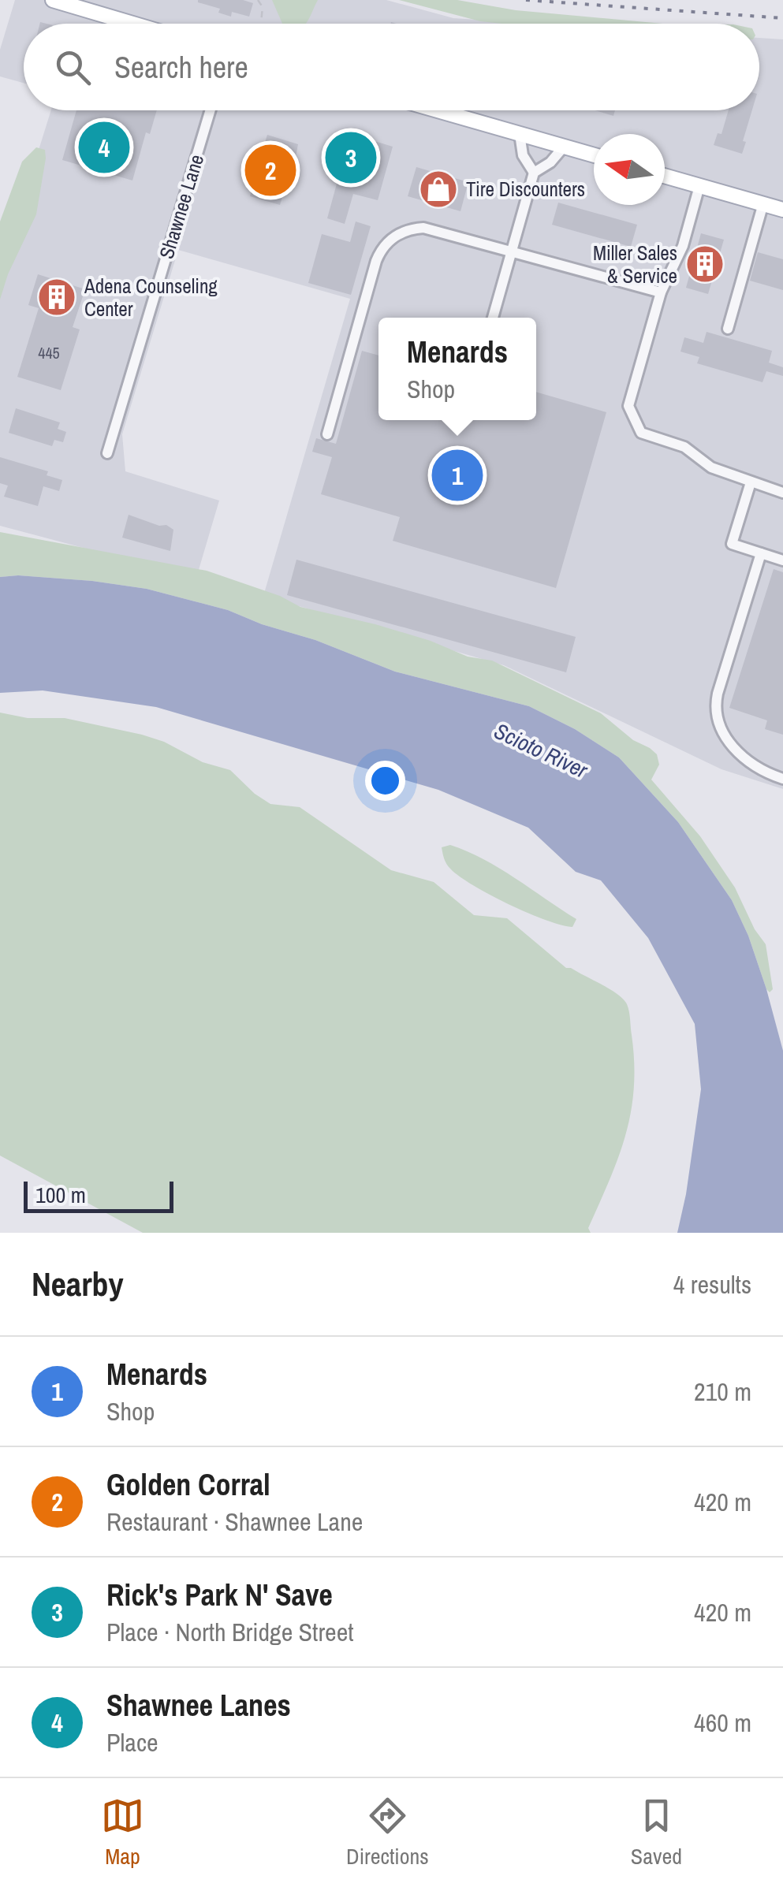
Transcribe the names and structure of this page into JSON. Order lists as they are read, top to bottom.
{
  "streets": {
    "street": ["Shawnee Lane"]
  },
  "water": ["Scioto River"],
  "places": {
    "shop": ["Tire Discounters"],
    "building": ["Miller Sales & Service", "Adena Counseling Center"]
  },
  "house_numbers": ["445"],
  "scale_bar": "100 m",
  "north": "left",
  "page": {
    "search": "Search here",
    "pins": [
      "4",
      "3",
      "2",
      "1"
    ],
    "popup": ["Menards", "Shop"],
    "scale": "100 m",
    "heading": ["Nearby", "4 results"],
    "list": [
      {
        "mark": "1",
        "name": "Menards",
        "note": "Shop",
        "value": "210 m"
      },
      {
        "mark": "2",
        "name": "Golden Corral",
        "note": "Restaurant · Shawnee Lane",
        "value": "420 m"
      },
      {
        "mark": "3",
        "name": "Rick's Park N' Save",
        "note": "Place · North Bridge Street",
        "value": "420 m"
      },
      {
        "mark": "4",
        "name": "Shawnee Lanes",
        "note": "Place",
        "value": "460 m"
      }
    ],
    "nav": ["Map", "Directions", "Saved"]
  }
}
